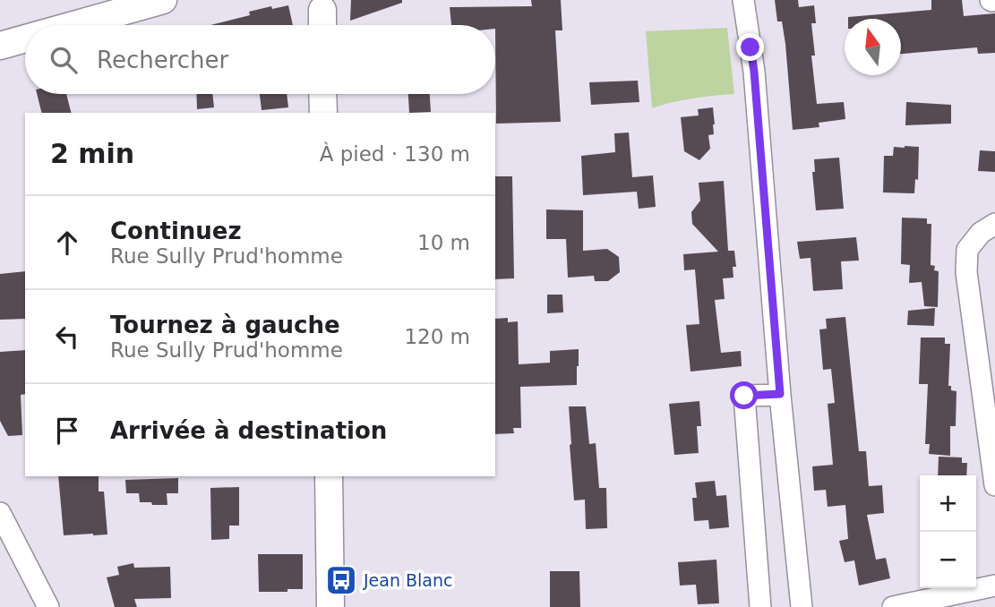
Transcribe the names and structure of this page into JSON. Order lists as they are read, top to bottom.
{
  "places": {
    "bus stop": ["Jean Blanc"]
  },
  "north": "top",
  "page": {
    "search": "Rechercher",
    "heading": ["2 min", "À pied · 130 m"],
    "list": [
      ["Continuez", "Rue Sully Prud'homme", "10 m"],
      ["Tournez à gauche", "Rue Sully Prud'homme", "120 m"],
      "Arrivée à destination"
    ],
    "map_buttons": ["+", "−"]
  }
}
